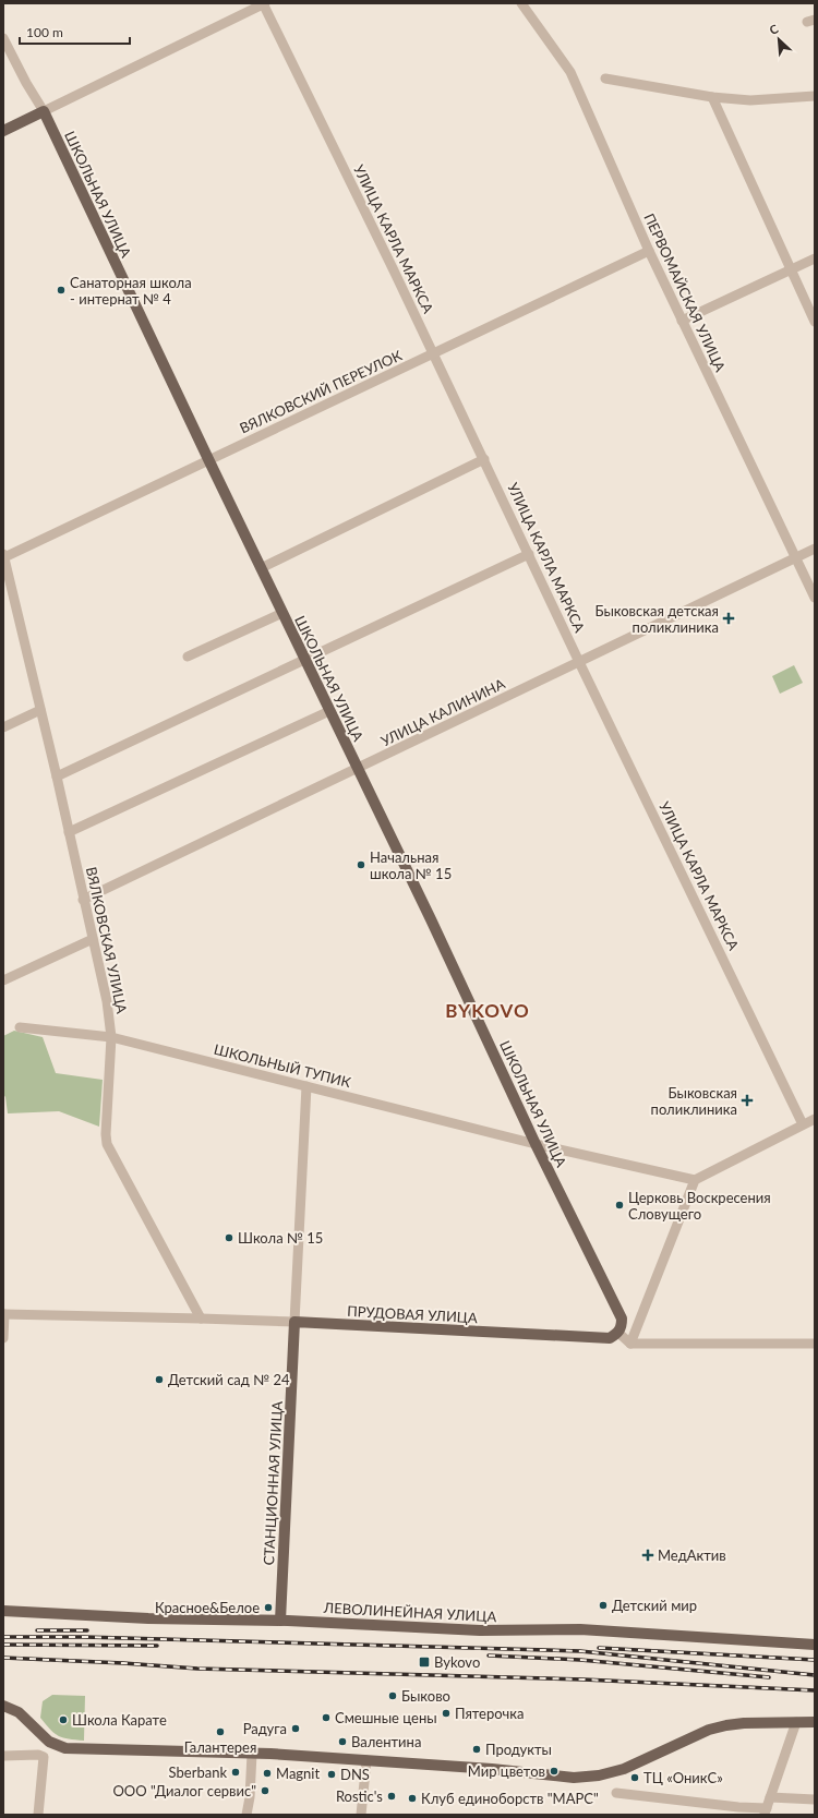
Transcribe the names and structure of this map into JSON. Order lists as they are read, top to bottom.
{
  "streets": {
    "main road": [
      "ШКОЛЬНАЯ УЛИЦА",
      "ПРУДОВАЯ УЛИЦА",
      "СТАНЦИОННАЯ УЛИЦА",
      "ЛЕВОЛИНЕЙНАЯ УЛИЦА"
    ],
    "street": [
      "УЛИЦА КАРЛА МАРКСА",
      "ПЕРВОМАЙСКАЯ УЛИЦА",
      "ВЯЛКОВСКИЙ ПЕРЕУЛОК",
      "УЛИЦА КАЛИНИНА",
      "ВЯЛКОВСКАЯ УЛИЦА",
      "ШКОЛЬНЫЙ ТУПИК"
    ]
  },
  "crossings": [
    ["ШКОЛЬНАЯ УЛИЦА", "ВЯЛКОВСКИЙ ПЕРЕУЛОК"],
    ["ШКОЛЬНАЯ УЛИЦА", "УЛИЦА КАЛИНИНА"],
    ["ШКОЛЬНАЯ УЛИЦА", "ШКОЛЬНЫЙ ТУПИК"],
    ["ШКОЛЬНАЯ УЛИЦА", "ПРУДОВАЯ УЛИЦА"],
    ["УЛИЦА КАРЛА МАРКСА", "ВЯЛКОВСКИЙ ПЕРЕУЛОК"],
    ["УЛИЦА КАРЛА МАРКСА", "УЛИЦА КАЛИНИНА"],
    ["ПЕРВОМАЙСКАЯ УЛИЦА", "ВЯЛКОВСКИЙ ПЕРЕУЛОК"],
    ["ПЕРВОМАЙСКАЯ УЛИЦА", "УЛИЦА КАЛИНИНА"],
    ["ВЯЛКОВСКИЙ ПЕРЕУЛОК", "ВЯЛКОВСКАЯ УЛИЦА"],
    ["УЛИЦА КАЛИНИНА", "ВЯЛКОВСКАЯ УЛИЦА"],
    ["ВЯЛКОВСКАЯ УЛИЦА", "ШКОЛЬНЫЙ ТУПИК"],
    ["ВЯЛКОВСКАЯ УЛИЦА", "ПРУДОВАЯ УЛИЦА"],
    ["ШКОЛЬНЫЙ ТУПИК", "СТАНЦИОННАЯ УЛИЦА"],
    ["ПРУДОВАЯ УЛИЦА", "СТАНЦИОННАЯ УЛИЦА"],
    ["СТАНЦИОННАЯ УЛИЦА", "ЛЕВОЛИНЕЙНАЯ УЛИЦА"]
  ],
  "districts": ["BYKOVO"],
  "places": {
    "other": [
      "Санаторная школа - интернат № 4",
      "Начальная школа № 15",
      "Церковь Воскресения Словущего",
      "Школа № 15",
      "Детский сад № 24",
      "Детский мир",
      "Красное&Белое",
      "Быково",
      "Пятерочка",
      "Смешные цены",
      "Школа Карате",
      "Радуга",
      "Галантерея",
      "Валентина",
      "Продукты",
      "Мир цветов",
      "Sberbank",
      "Magnit",
      "DNS",
      "ТЦ «ОникС»",
      "ООО \"Диалог cервис\"",
      "Rostic's",
      "Клуб единоборств \"МАРС\""
    ],
    "health": ["Быковская детская поликлиника", "Быковская поликлиника", "МедАктив"],
    "transit": ["Bykovo"]
  },
  "scale_bar": "100 m",
  "north": "top left"
}
